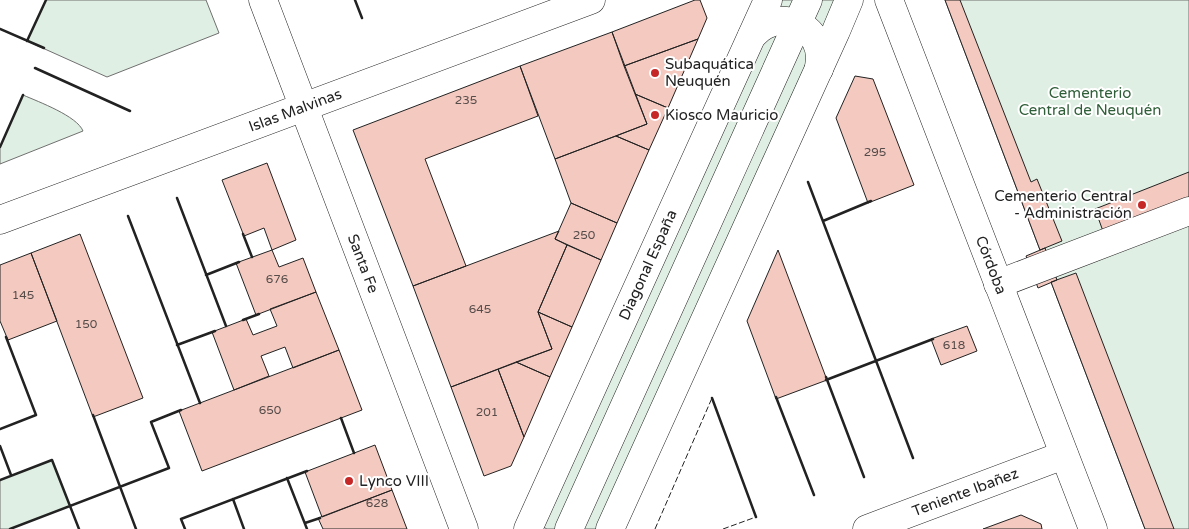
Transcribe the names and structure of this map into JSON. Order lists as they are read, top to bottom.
{
  "streets": {
    "street": [
      "Islas Malvinas",
      "Santa Fe",
      "Diagonal España",
      "Córdoba",
      "Teniente Ibañez"
    ]
  },
  "crossings": [
    ["Islas Malvinas", "Santa Fe"],
    ["Córdoba", "Teniente Ibañez"]
  ],
  "parks": ["Cementerio Central de Neuquén"],
  "places": [
    "Subaquática Neuquén",
    "Kiosco Mauricio",
    "Cementerio Central - Administración",
    "Lynco VIII"
  ],
  "house_numbers": [
    "235",
    "295",
    "250",
    "676",
    "145",
    "645",
    "150",
    "618",
    "650",
    "201",
    "628"
  ]
}
